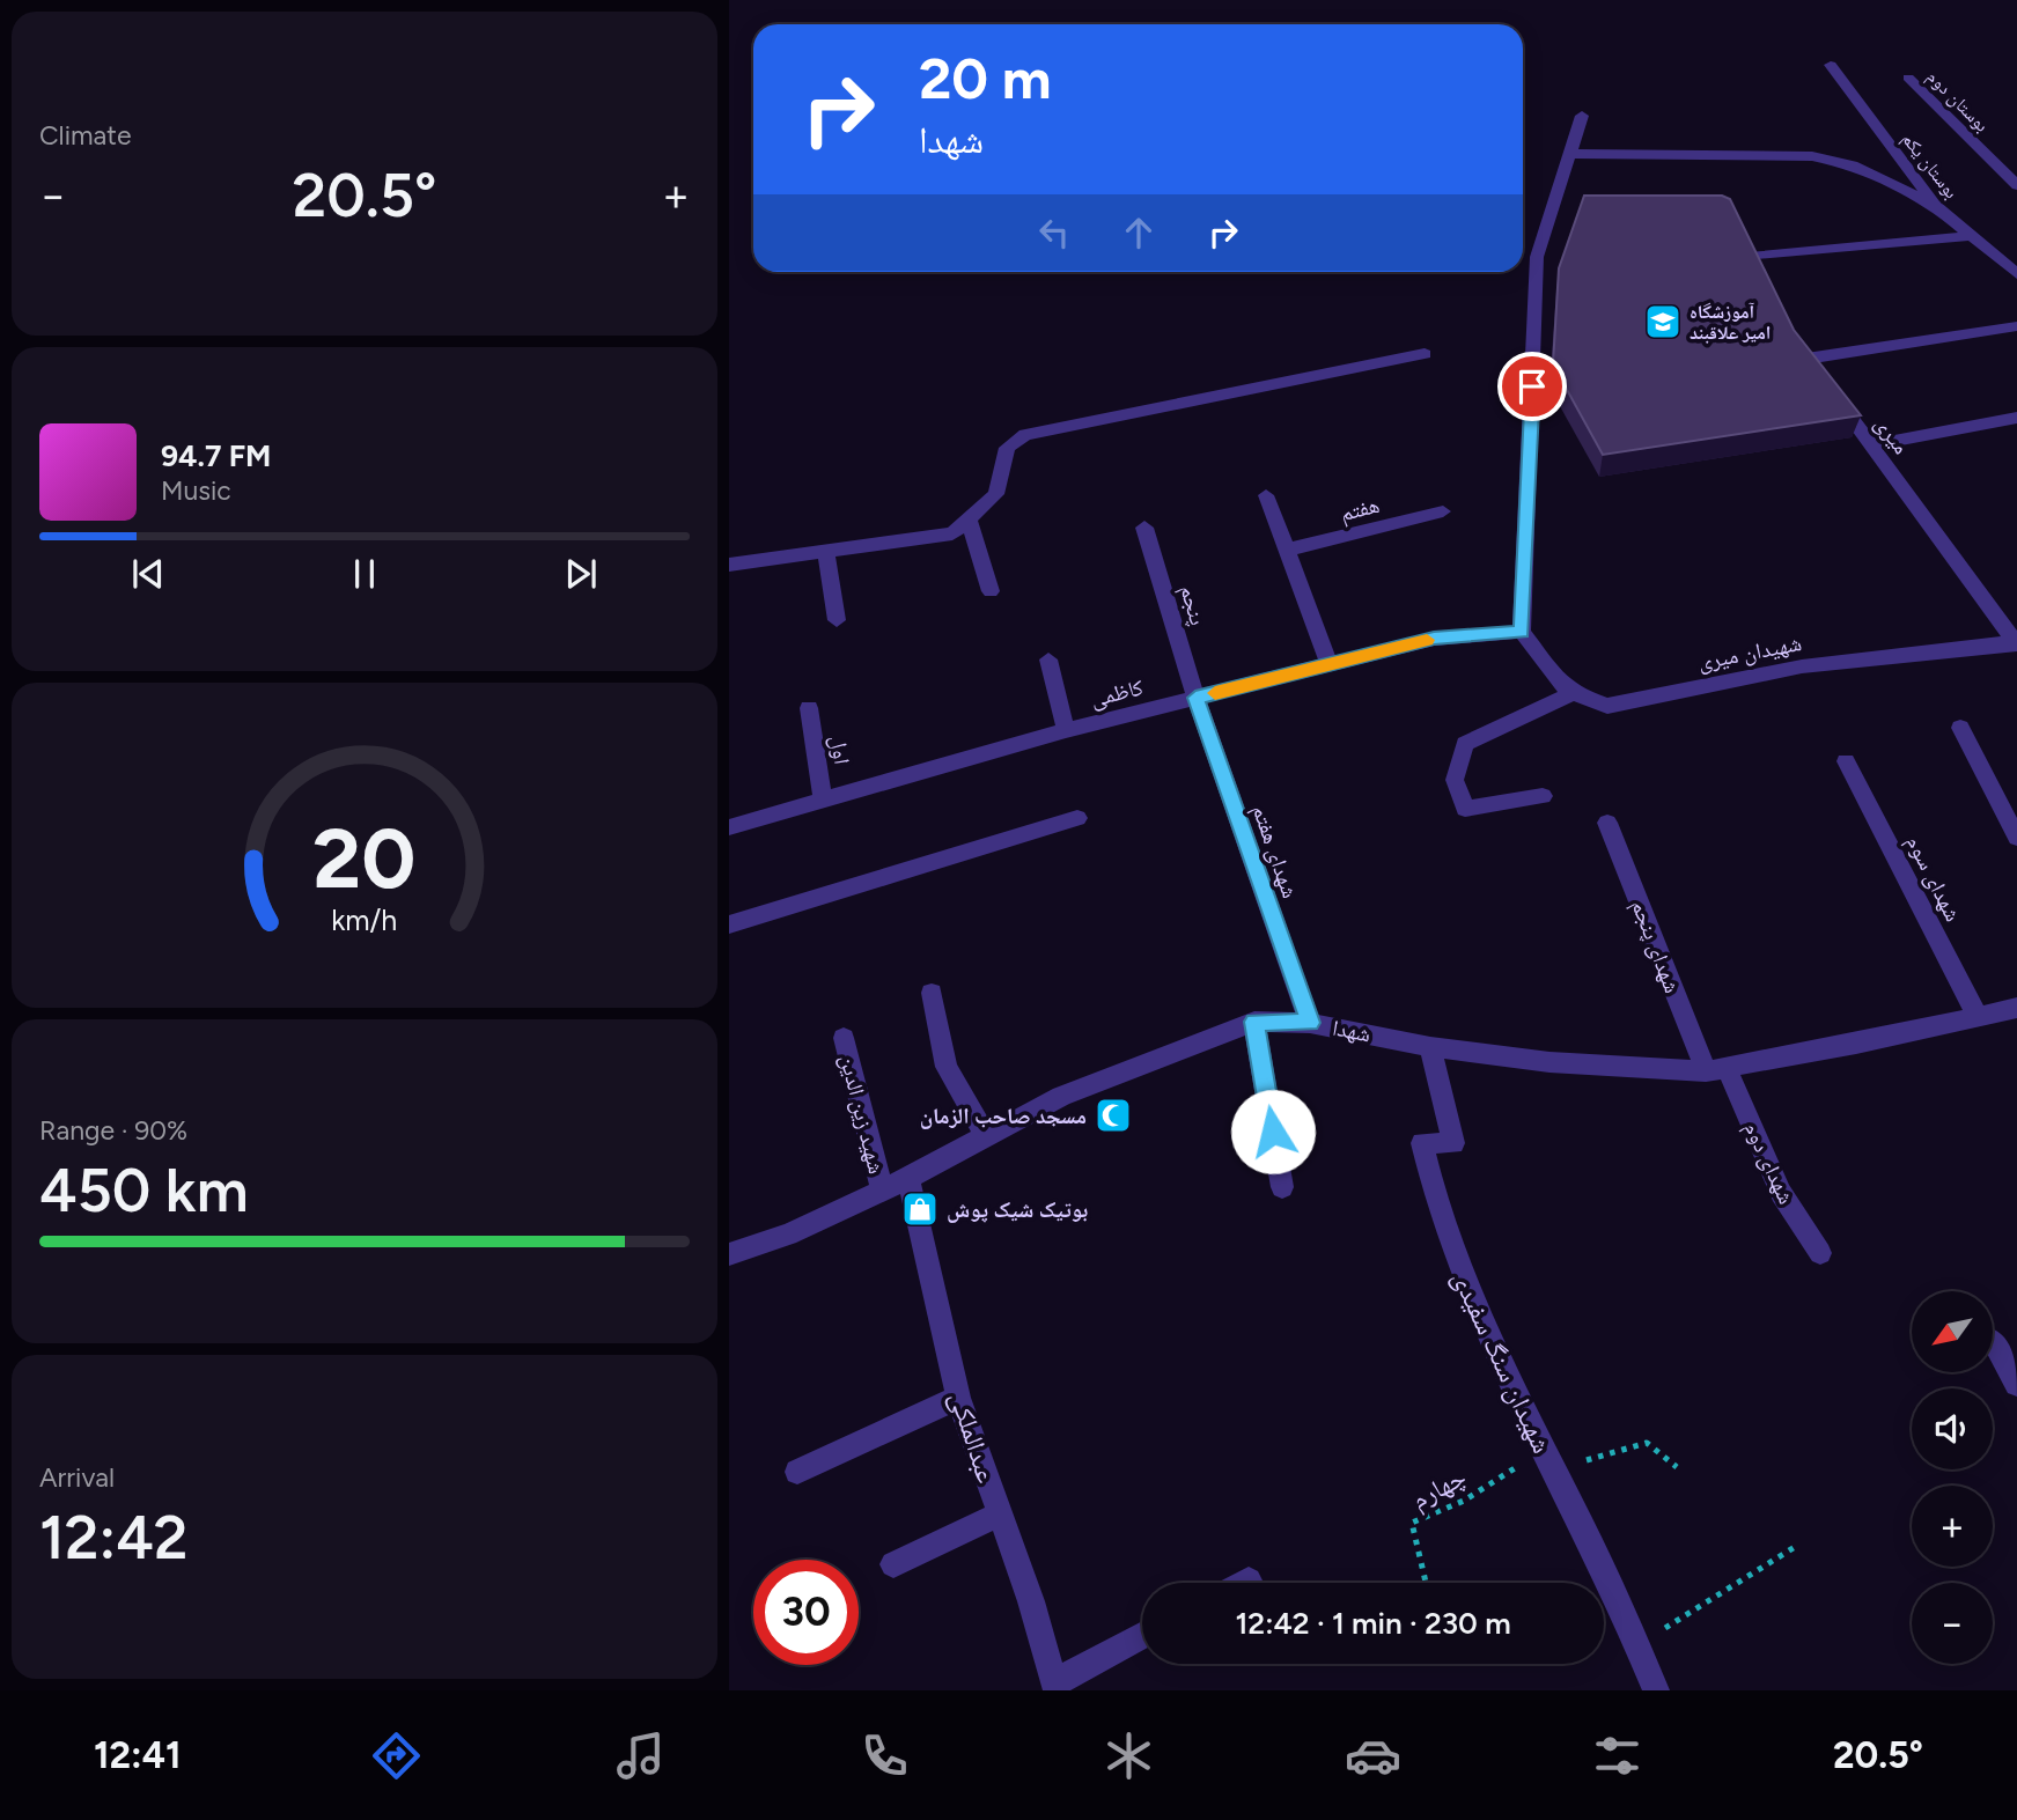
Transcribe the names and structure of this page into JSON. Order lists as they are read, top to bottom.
{
  "streets": {
    "street": [
      "بوستان دوم",
      "بوستان یکم",
      "میری",
      "هفتم",
      "پنجم",
      "شهیدان میری",
      "کاظمی",
      "اول",
      "شهدای هفتم",
      "شهدای سوم",
      "شهدای پنجم",
      "شهدا",
      "شهید زین الدین",
      "شهدای دوم",
      "شهیدان سنگ سفیدی",
      "عبدالملکی"
    ],
    "path": ["چهارم"]
  },
  "crossings": [
    ["میری", "شهیدان میری"],
    ["پنجم", "کاظمی"],
    ["پنجم", "شهدای هفتم"],
    ["شهیدان میری", "کاظمی"],
    ["کاظمی", "اول"],
    ["کاظمی", "شهدای هفتم"],
    ["شهدای هفتم", "شهدا"],
    ["شهدای سوم", "شهدا"],
    ["شهدای پنجم", "شهدا"],
    ["شهدای پنجم", "شهدای دوم"],
    ["شهدا", "شهید زین الدین"],
    ["شهدا", "شهدای دوم"],
    ["شهدا", "شهیدان سنگ سفیدی"],
    ["شهدا", "عبدالملکی"],
    ["شهیدان سنگ سفیدی", "چهارم"]
  ],
  "places": {
    "school or university": ["آموزشگاه امیر علاقبند"],
    "mosque": ["مسجد صاحب الزمان"],
    "shop": ["بوتیک شیک پوش"]
  },
  "north": "bottom left",
  "page": {
    "tile": [
      "Climate",
      ["Range · 90%", "450 km"],
      ["Arrival", "12:42"]
    ],
    "turn": ["20 m", "شهدا"],
    "heat": ["−", "20.5°", "+"],
    "song": ["94.7 FM", "Music"],
    "map_buttons": ["+", "−"],
    "limit": "30",
    "trip": "12:42 · 1 min · 230 m",
    "tabs": ["12:41", "20.5°"],
    "gauge": ["20", "km/h"]
  }
}
